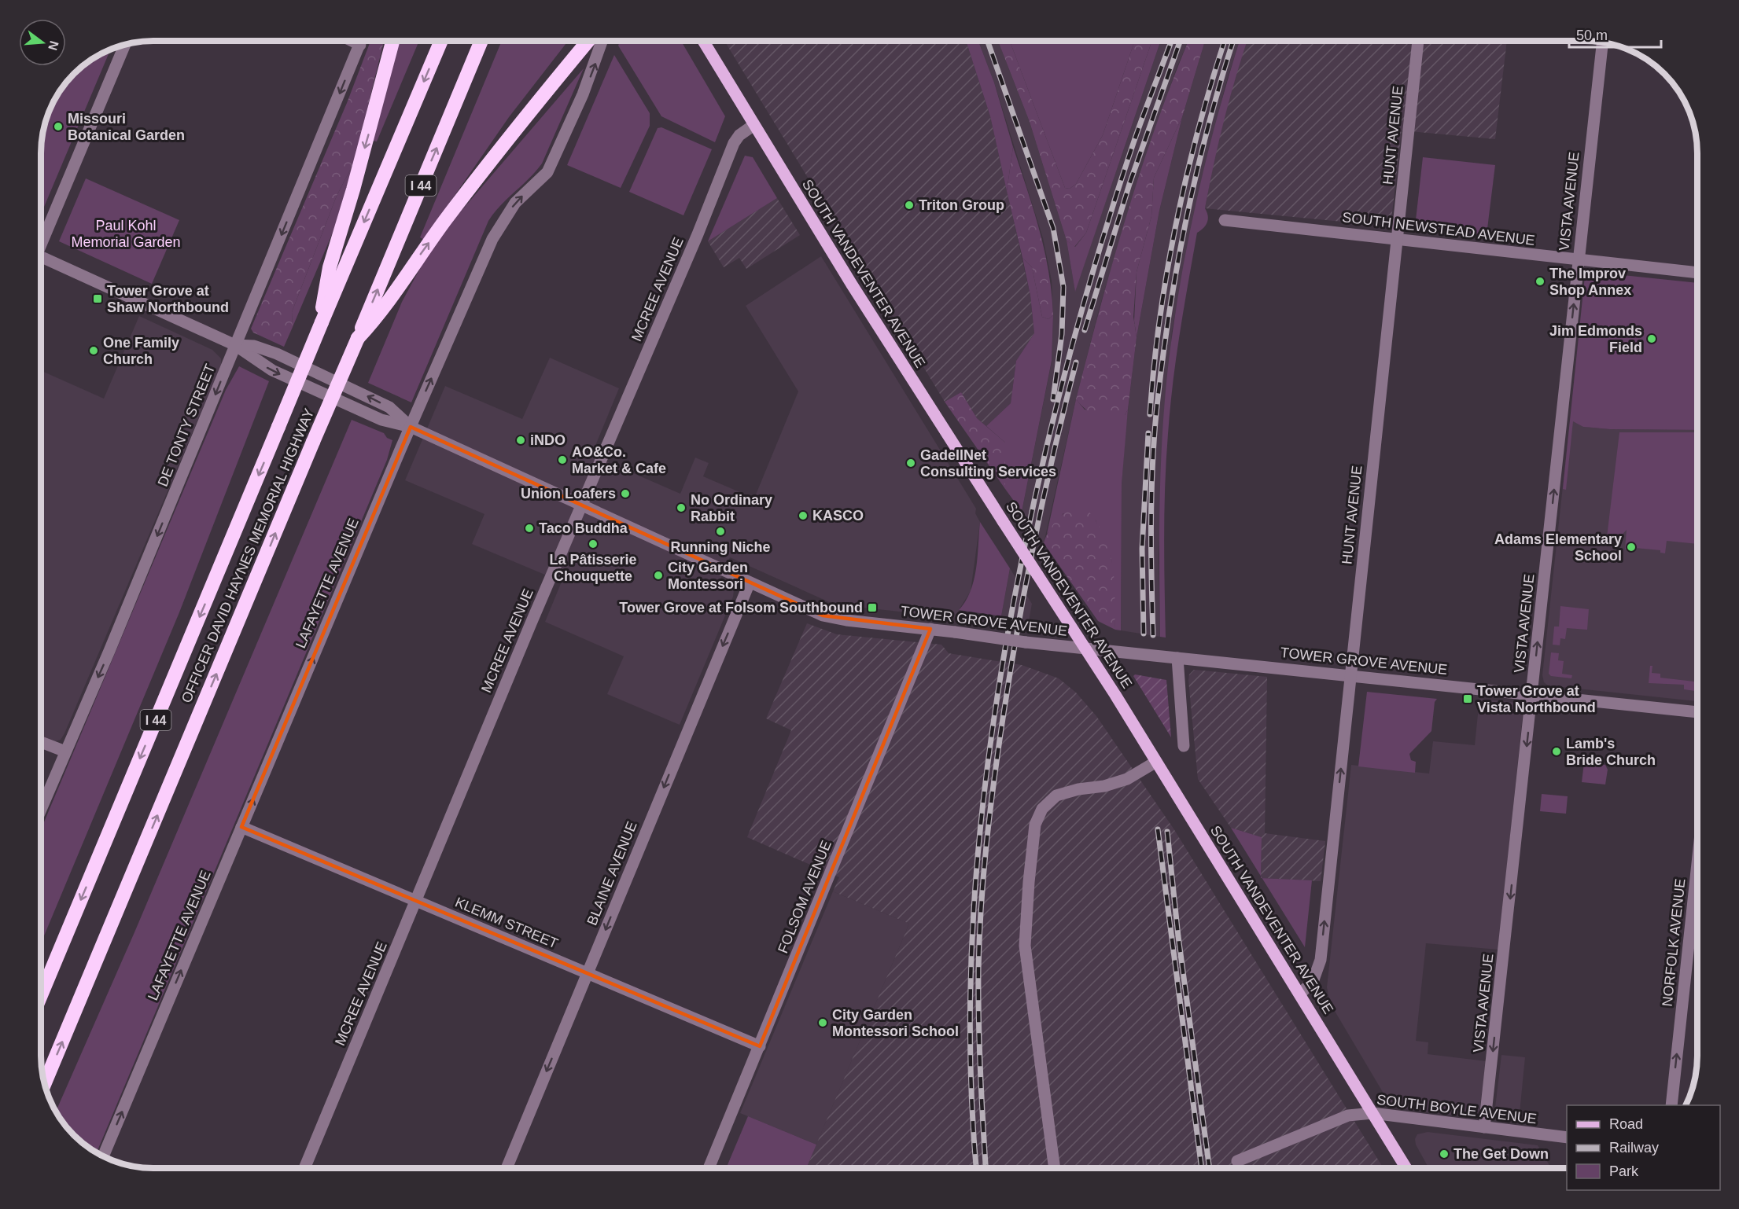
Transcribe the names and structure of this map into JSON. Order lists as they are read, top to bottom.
{
  "streets": {
    "highway": ["I 44", "OFFICER DAVID HAYNES MEMORIAL HIGHWAY"],
    "main road": ["SOUTH VANDEVENTER AVENUE"],
    "street": [
      "HUNT AVENUE",
      "VISTA AVENUE",
      "SOUTH NEWSTEAD AVENUE",
      "MCREE AVENUE",
      "DE TONTY STREET",
      "LAFAYETTE AVENUE",
      "TOWER GROVE AVENUE",
      "BLAINE AVENUE",
      "FOLSOM AVENUE",
      "KLEMM STREET",
      "NORFOLK AVENUE",
      "SOUTH BOYLE AVENUE"
    ]
  },
  "crossings": [
    ["HUNT AVENUE", "SOUTH NEWSTEAD AVENUE"],
    ["HUNT AVENUE", "SOUTH VANDEVENTER AVENUE"],
    ["HUNT AVENUE", "TOWER GROVE AVENUE"],
    ["VISTA AVENUE", "SOUTH NEWSTEAD AVENUE"],
    ["VISTA AVENUE", "TOWER GROVE AVENUE"],
    ["VISTA AVENUE", "SOUTH BOYLE AVENUE"],
    ["SOUTH VANDEVENTER AVENUE", "MCREE AVENUE"],
    ["SOUTH VANDEVENTER AVENUE", "TOWER GROVE AVENUE"],
    ["SOUTH VANDEVENTER AVENUE", "SOUTH BOYLE AVENUE"],
    ["MCREE AVENUE", "TOWER GROVE AVENUE"],
    ["MCREE AVENUE", "KLEMM STREET"],
    ["DE TONTY STREET", "TOWER GROVE AVENUE"],
    ["LAFAYETTE AVENUE", "TOWER GROVE AVENUE"],
    ["LAFAYETTE AVENUE", "KLEMM STREET"],
    ["TOWER GROVE AVENUE", "BLAINE AVENUE"],
    ["TOWER GROVE AVENUE", "FOLSOM AVENUE"],
    ["BLAINE AVENUE", "KLEMM STREET"],
    ["FOLSOM AVENUE", "KLEMM STREET"]
  ],
  "one_way": [
    "DE TONTY STREET",
    "LAFAYETTE AVENUE",
    "BLAINE AVENUE",
    "NORFOLK AVENUE"
  ],
  "parks": ["Paul Kohl Memorial Garden"],
  "places": {
    "other": [
      "Missouri Botanical Garden",
      "Triton Group",
      "The Improv Shop Annex",
      "Jim Edmonds Field",
      "One Family Church",
      "iNDO",
      "AO&Co. Market & Cafe",
      "GadellNet Consulting Services",
      "Union Loafers",
      "No Ordinary Rabbit",
      "KASCO",
      "Taco Buddha",
      "Running Niche",
      "La Pâtisserie Chouquette",
      "Adams Elementary School",
      "City Garden Montessori",
      "Lamb's Bride Church",
      "City Garden Montessori School",
      "The Get Down"
    ],
    "transit": ["Tower Grove at Shaw Northbound", "Tower Grove at Folsom Southbound", "Tower Grove at Vista Northbound"]
  },
  "legend": ["Road", "Railway", "Park"],
  "scale_bar": "50 m",
  "north": "right"
}
